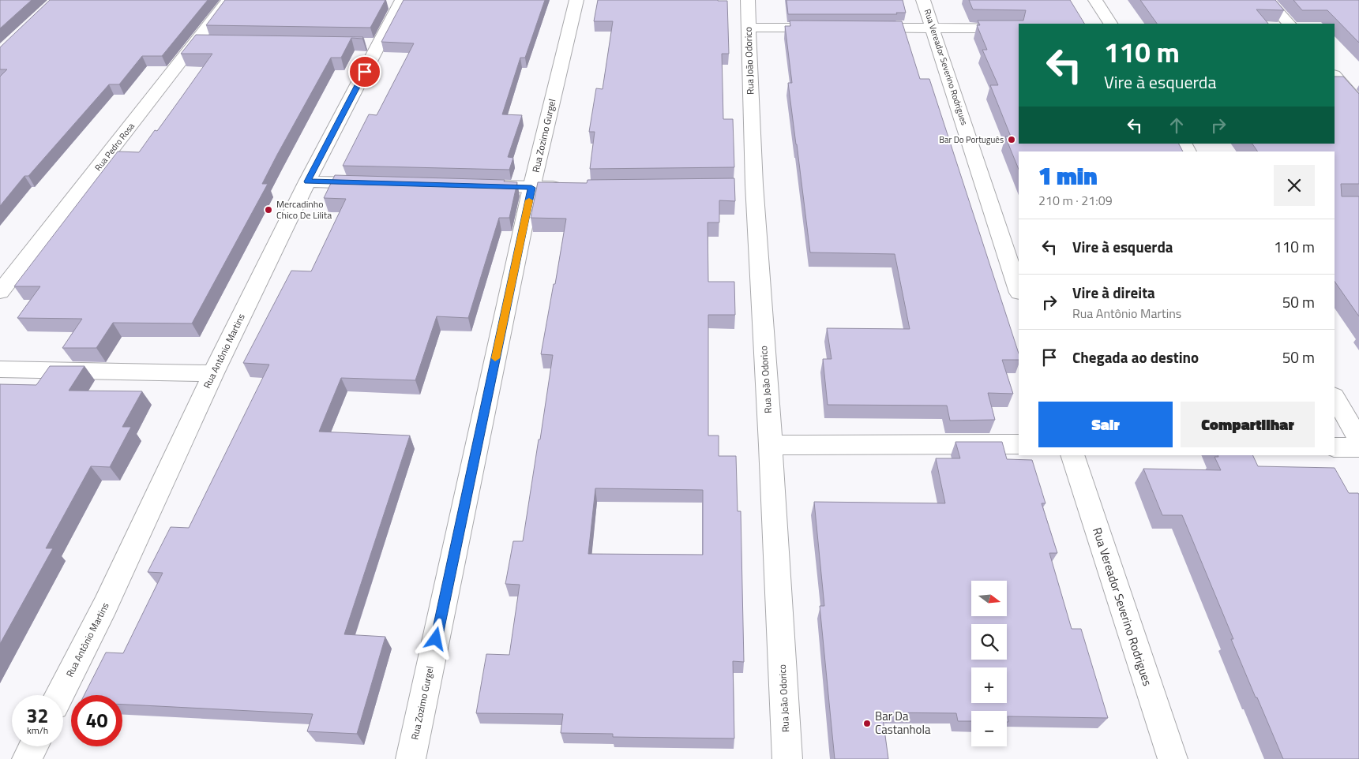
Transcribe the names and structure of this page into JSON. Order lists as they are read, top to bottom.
{
  "streets": {
    "street": [
      "Rua João Odorico",
      "Rua Vereador Severino Rodrigues",
      "Rua Zozimo Gurgel",
      "Rua Pedro Rosa",
      "Rua Antônio Martins"
    ]
  },
  "places": ["Bar Do Português", "Mercadinho Chico De Lilita", "Bar Da Castanhola"],
  "north": "right",
  "page": {
    "turn": ["110 m", "Vire à esquerda"],
    "heading": ["1 min", "210 m · 21:09"],
    "list": [
      {
        "name": "Vire à esquerda",
        "value": "110 m"
      },
      {
        "name": "Vire à direita",
        "note": "Rua Antônio Martins",
        "value": "50 m"
      },
      {
        "name": "Chegada ao destino",
        "value": "50 m"
      }
    ],
    "buttons": ["Sair", "Compartilhar"],
    "map_buttons": ["+", "−"],
    "speed": "32 km/h",
    "limit": "40"
  }
}
